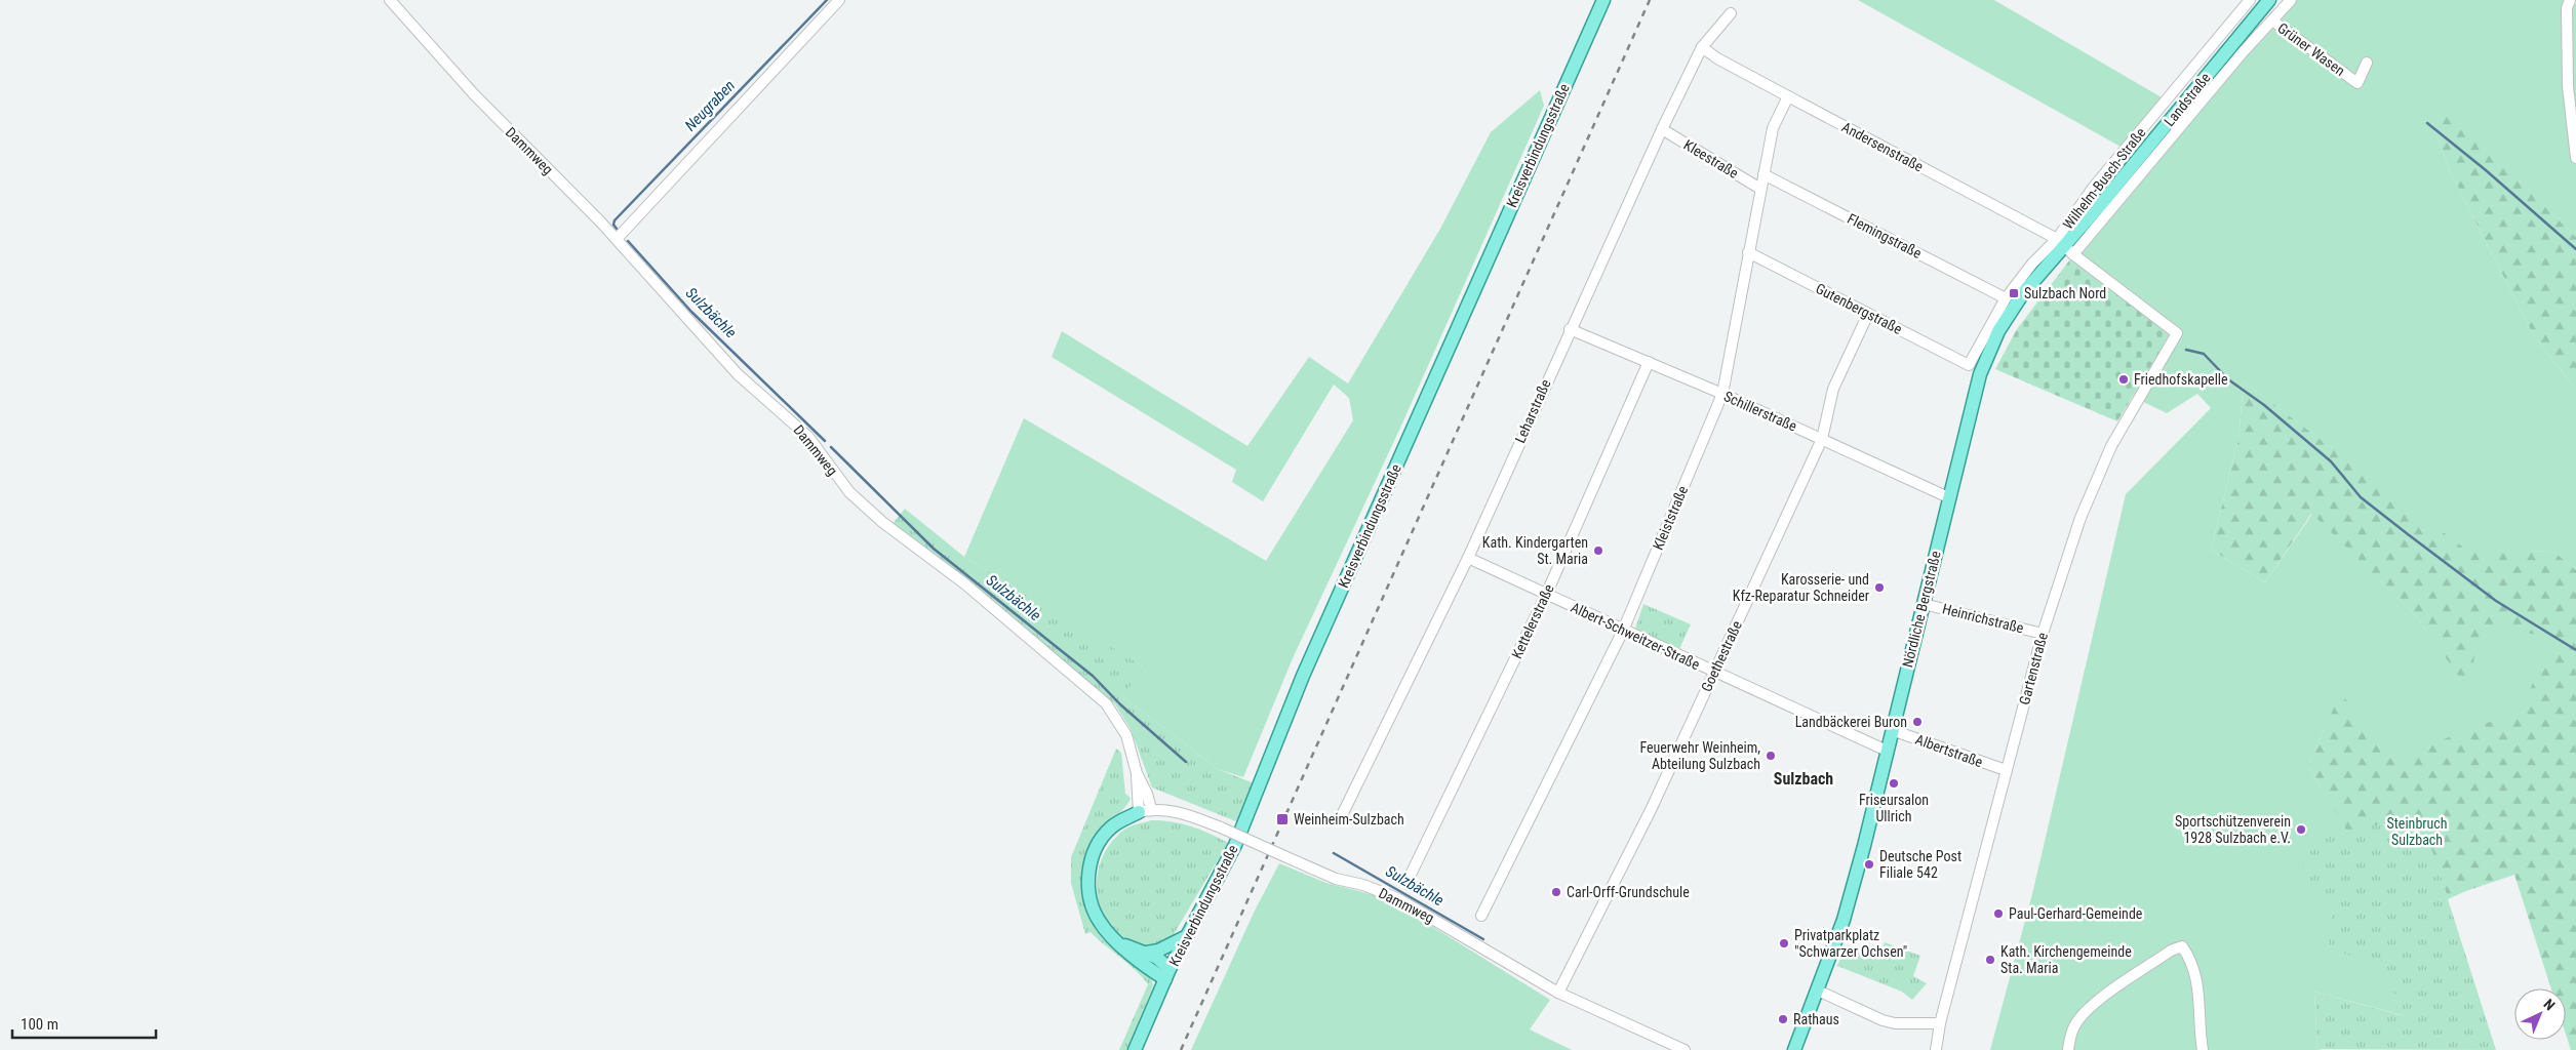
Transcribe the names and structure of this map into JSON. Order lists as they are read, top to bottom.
{
  "streets": {
    "main road": ["Landstraße", "Kreisverbindungsstraße", "Nördliche Bergstraße"],
    "street": [
      "Grüner Wasen",
      "Andersenstraße",
      "Dammweg",
      "Kleestraße",
      "Wilhelm-Busch-Straße",
      "Flemingstraße",
      "Gutenbergstraße",
      "Leharstraße",
      "Schillerstraße",
      "Kleiststraße",
      "Heinrichstraße",
      "Kettelerstraße",
      "Albert-Schweitzer-Straße",
      "Goethestraße",
      "Gartenstraße",
      "Albertstraße"
    ]
  },
  "crossings": [
    ["Grüner Wasen", "Andersenstraße"],
    ["Grüner Wasen", "Wilhelm-Busch-Straße"],
    ["Grüner Wasen", "Nördliche Bergstraße"],
    ["Landstraße", "Nördliche Bergstraße"],
    ["Andersenstraße", "Wilhelm-Busch-Straße"],
    ["Andersenstraße", "Leharstraße"],
    ["Andersenstraße", "Kleiststraße"],
    ["Andersenstraße", "Nördliche Bergstraße"],
    ["Andersenstraße", "Gartenstraße"],
    ["Dammweg", "Goethestraße"],
    ["Kleestraße", "Leharstraße"],
    ["Kleestraße", "Kleiststraße"],
    ["Wilhelm-Busch-Straße", "Nördliche Bergstraße"],
    ["Flemingstraße", "Gutenbergstraße"],
    ["Flemingstraße", "Kleiststraße"],
    ["Gutenbergstraße", "Kleiststraße"],
    ["Gutenbergstraße", "Goethestraße"],
    ["Leharstraße", "Schillerstraße"],
    ["Leharstraße", "Albert-Schweitzer-Straße"],
    ["Schillerstraße", "Kleiststraße"],
    ["Schillerstraße", "Nördliche Bergstraße"],
    ["Schillerstraße", "Kettelerstraße"],
    ["Schillerstraße", "Goethestraße"],
    ["Kleiststraße", "Albert-Schweitzer-Straße"],
    ["Nördliche Bergstraße", "Heinrichstraße"],
    ["Nördliche Bergstraße", "Albert-Schweitzer-Straße"],
    ["Nördliche Bergstraße", "Albertstraße"],
    ["Heinrichstraße", "Gartenstraße"],
    ["Kettelerstraße", "Albert-Schweitzer-Straße"],
    ["Albert-Schweitzer-Straße", "Goethestraße"],
    ["Gartenstraße", "Albertstraße"]
  ],
  "districts": ["Sulzbach"],
  "water": ["Neugraben", "Sulzbächle"],
  "parks": ["Steinbruch Sulzbach"],
  "places": {
    "transit": ["Sulzbach Nord", "Weinheim-Sulzbach"],
    "other": [
      "Friedhofskapelle",
      "Kath. Kindergarten St. Maria",
      "Karosserie- und Kfz-Reparatur Schneider",
      "Landbäckerei Buron",
      "Feuerwehr Weinheim, Abteilung Sulzbach",
      "Friseursalon Ullrich",
      "Sportschützenverein 1928 Sulzbach e.V.",
      "Deutsche Post Filiale 542",
      "Carl-Orff-Grundschule",
      "Paul-Gerhard-Gemeinde",
      "Privatparkplatz \"Schwarzer Ochsen\"",
      "Kath. Kirchengemeinde Sta. Maria",
      "Rathaus"
    ]
  },
  "scale_bar": "100 m",
  "north": "top right"
}
